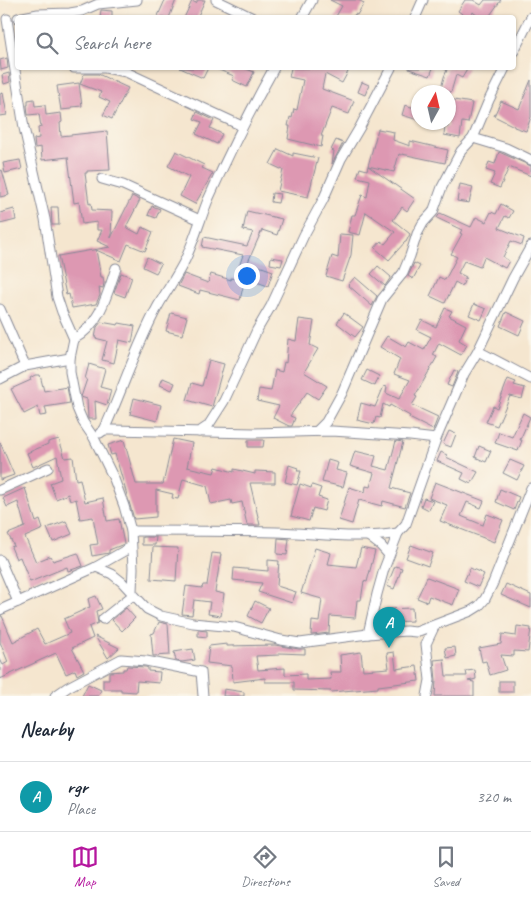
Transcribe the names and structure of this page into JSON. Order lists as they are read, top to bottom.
{
  "north": "top",
  "page": {
    "search": "Search here",
    "pins": "A",
    "heading": "Nearby",
    "list": [
      {
        "mark": "A",
        "name": "rgr",
        "note": "Place",
        "value": "320 m"
      }
    ],
    "nav": ["Map", "Directions", "Saved"]
  }
}
